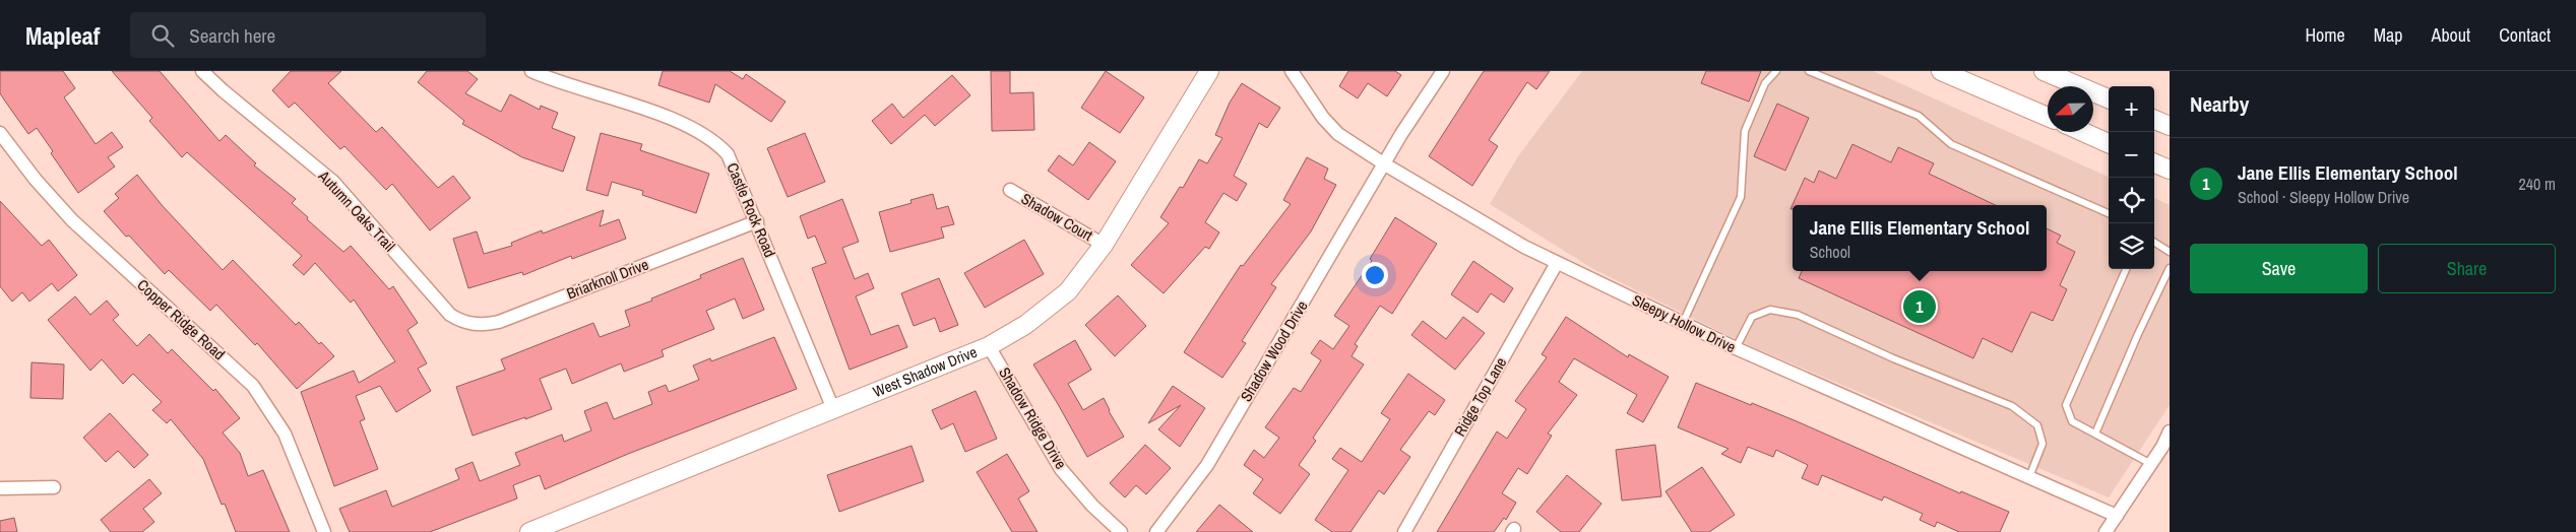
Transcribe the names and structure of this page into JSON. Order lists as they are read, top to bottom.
{
  "streets": {
    "street": [
      "Castle Rock Road",
      "Autumn Oaks Trail",
      "Shadow Court",
      "Briarknoll Drive",
      "Copper Ridge Road",
      "Sleepy Hollow Drive",
      "Shadow Wood Drive",
      "West Shadow Drive",
      "Ridge Top Lane",
      "Shadow Ridge Drive"
    ]
  },
  "crossings": [
    ["Castle Rock Road", "Briarknoll Drive"],
    ["Castle Rock Road", "West Shadow Drive"],
    ["Autumn Oaks Trail", "Briarknoll Drive"],
    ["Shadow Court", "West Shadow Drive"],
    ["Sleepy Hollow Drive", "Shadow Wood Drive"],
    ["Sleepy Hollow Drive", "Ridge Top Lane"],
    ["West Shadow Drive", "Shadow Ridge Drive"]
  ],
  "north": "left",
  "page": {
    "header": "Mapleaf",
    "search": "Search here",
    "nav": [
      "Home",
      "Map",
      "About",
      "Contact"
    ],
    "heading": "Nearby",
    "map_buttons": ["+", "−"],
    "list": [
      {
        "mark": "1",
        "name": "Jane Ellis Elementary School",
        "note": "School · Sleepy Hollow Drive",
        "value": "240 m"
      }
    ],
    "popup": ["Jane Ellis Elementary School", "School"],
    "buttons": ["Save", "Share"],
    "pins": "1"
  }
}
